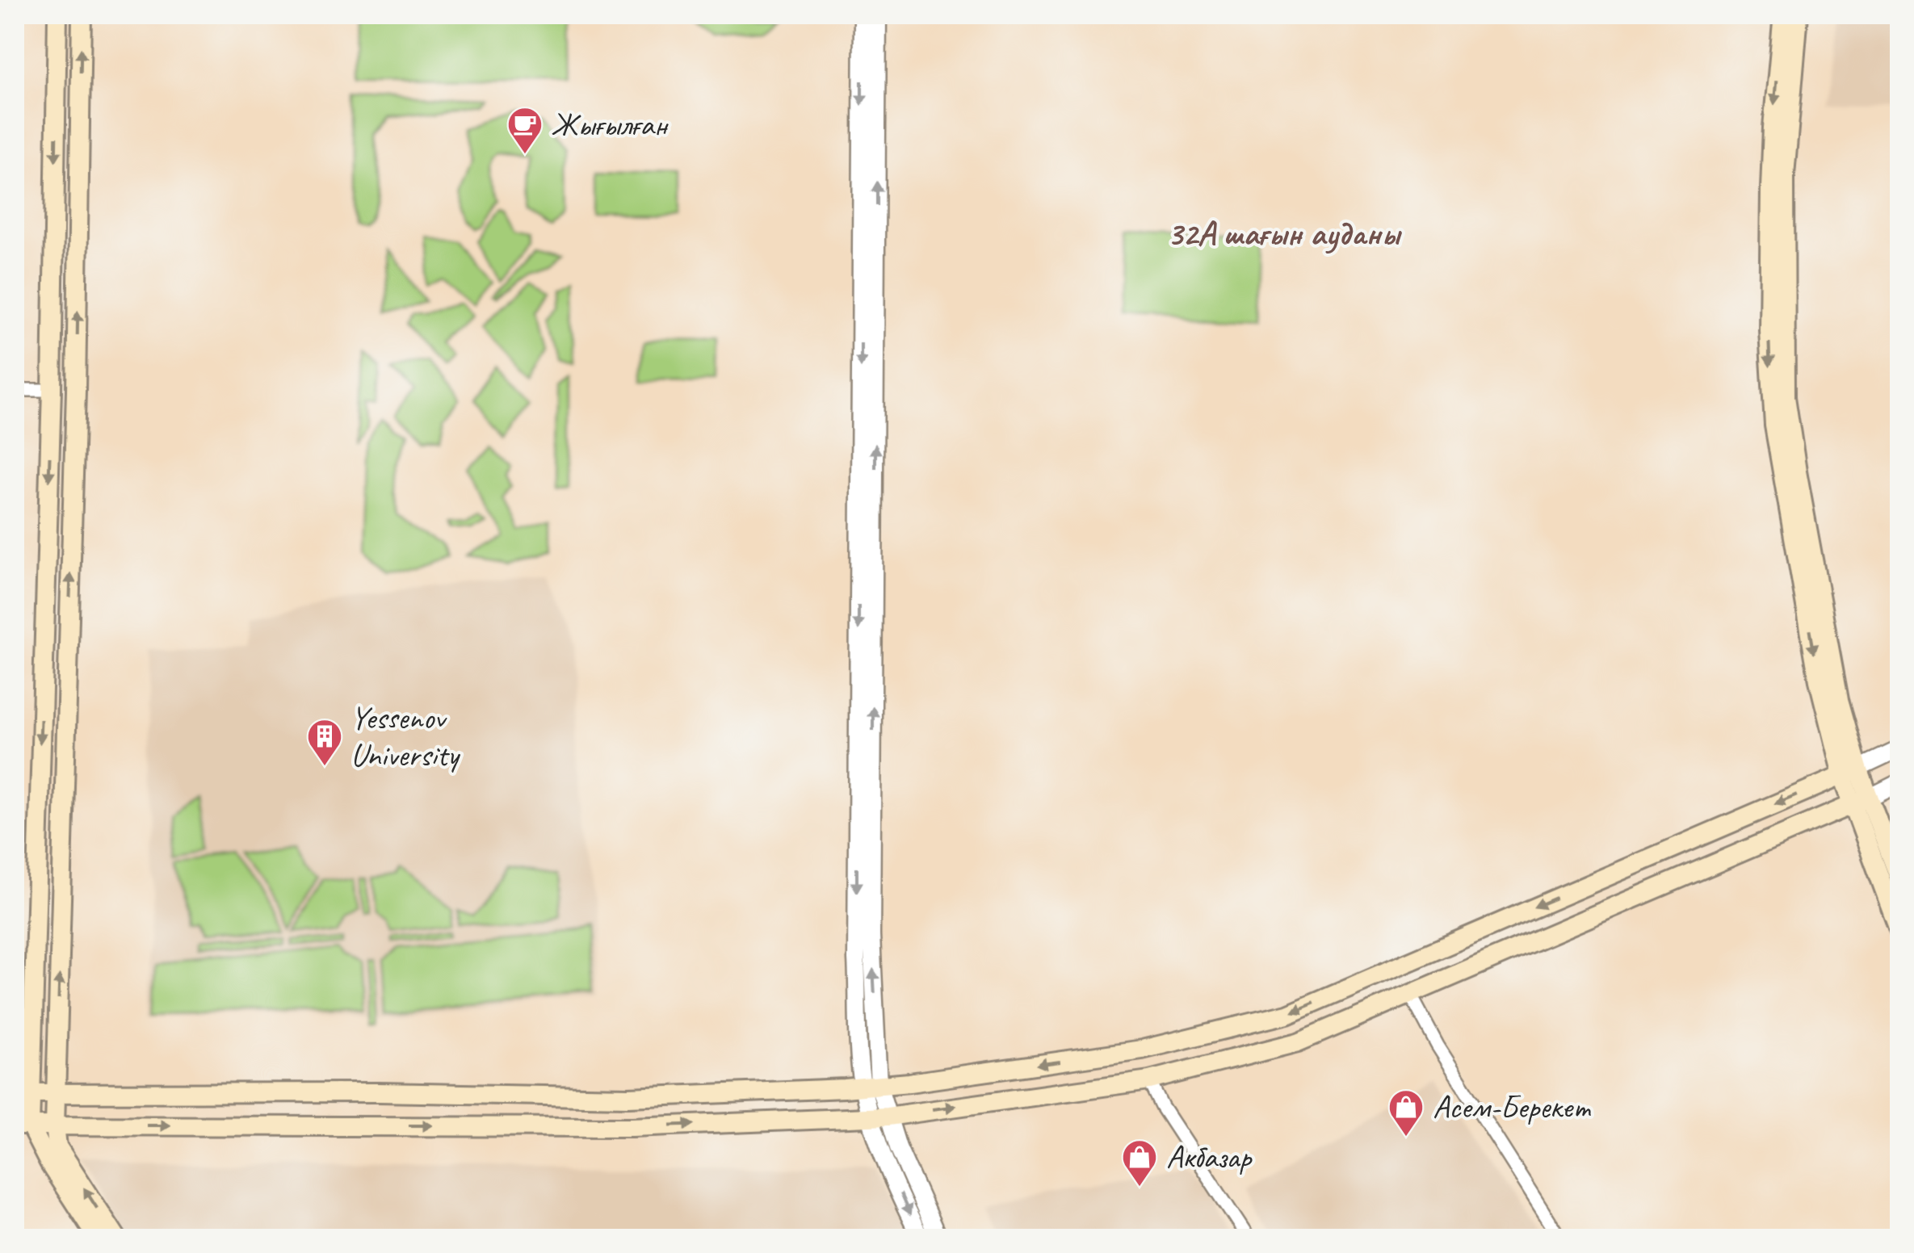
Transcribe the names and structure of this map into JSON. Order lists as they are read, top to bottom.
{
  "districts": ["32А шағын ауданы"],
  "places": {
    "cafe": ["Жығылған"],
    "building": ["Yessenov University"],
    "shop": ["Асем-Берекет", "Акбазар"]
  }
}
